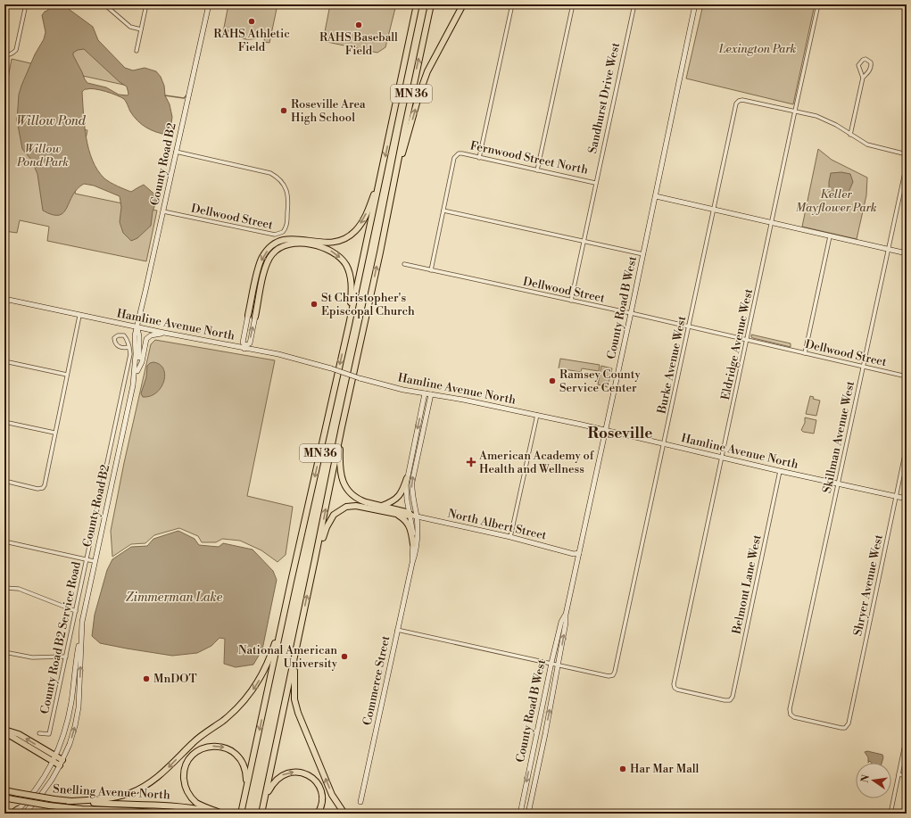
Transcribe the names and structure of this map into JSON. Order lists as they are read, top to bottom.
{
  "streets": {
    "highway": ["MN 36", "Snelling Avenue North"],
    "street": [
      "Sandhurst Drive West",
      "Fernwood Street North",
      "County Road B2",
      "Dellwood Street",
      "County Road B West",
      "Hamline Avenue North",
      "Eldridge Avenue West",
      "Burke Avenue West",
      "Skillman Avenue West",
      "North Albert Street",
      "Belmont Lane West",
      "Shryer Avenue West",
      "County Road B2 Service Road",
      "Commerce Street"
    ]
  },
  "crossings": [
    ["Sandhurst Drive West", "Fernwood Street North"],
    ["Sandhurst Drive West", "Dellwood Street"],
    ["County Road B2", "Dellwood Street"],
    ["County Road B2", "Hamline Avenue North"],
    ["Dellwood Street", "County Road B West"],
    ["Dellwood Street", "Eldridge Avenue West"],
    ["Dellwood Street", "Burke Avenue West"],
    ["Dellwood Street", "Skillman Avenue West"],
    ["County Road B West", "Hamline Avenue North"],
    ["County Road B West", "Burke Avenue West"],
    ["County Road B West", "North Albert Street"],
    ["Hamline Avenue North", "Eldridge Avenue West"],
    ["Hamline Avenue North", "Burke Avenue West"],
    ["Hamline Avenue North", "Skillman Avenue West"],
    ["Hamline Avenue North", "Belmont Lane West"],
    ["Hamline Avenue North", "Shryer Avenue West"],
    ["Hamline Avenue North", "Commerce Street"],
    ["Eldridge Avenue West", "Burke Avenue West"],
    ["Eldridge Avenue West", "Belmont Lane West"],
    ["Skillman Avenue West", "Shryer Avenue West"],
    ["North Albert Street", "Commerce Street"]
  ],
  "districts": ["Roseville"],
  "water": ["Willow Pond", "Zimmerman Lake"],
  "parks": ["Lexington Park", "Willow Pond Park", "Keller Mayflower Park"],
  "places": {
    "other": [
      "RAHS Athletic Field",
      "RAHS Baseball Field",
      "Roseville Area High School",
      "St Christopher's Episcopal Church",
      "Ramsey County Service Center",
      "National American University",
      "MnDOT",
      "Har Mar Mall"
    ],
    "health": ["American Academy of Health and Wellness"]
  },
  "north": "left"
}
